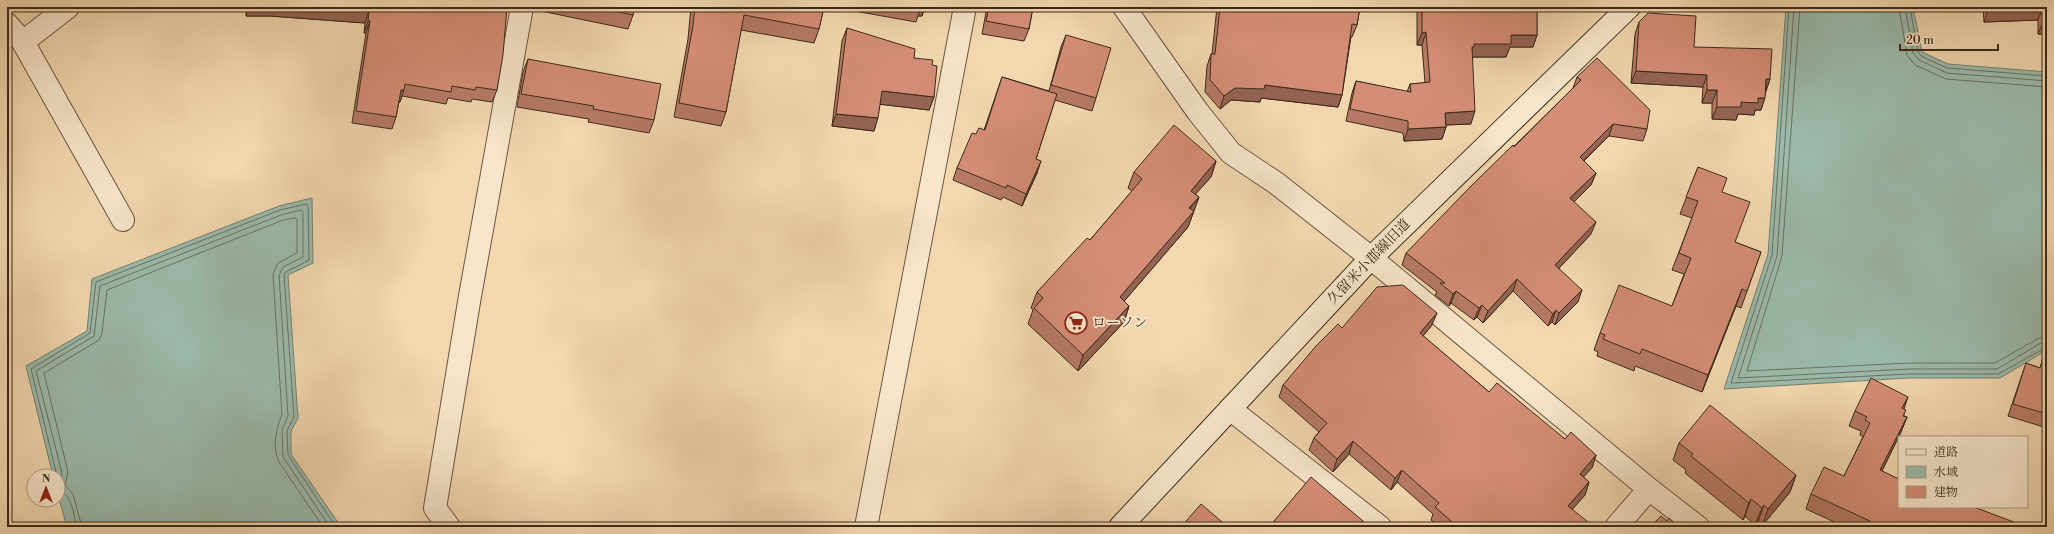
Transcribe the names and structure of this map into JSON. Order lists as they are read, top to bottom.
{
  "streets": {
    "street": ["久留米小郡線旧道"]
  },
  "places": {
    "supermarket": ["ローソン"]
  },
  "legend": ["道路", "水域", "建物"],
  "scale_bar": "20 m",
  "north": "top"
}
